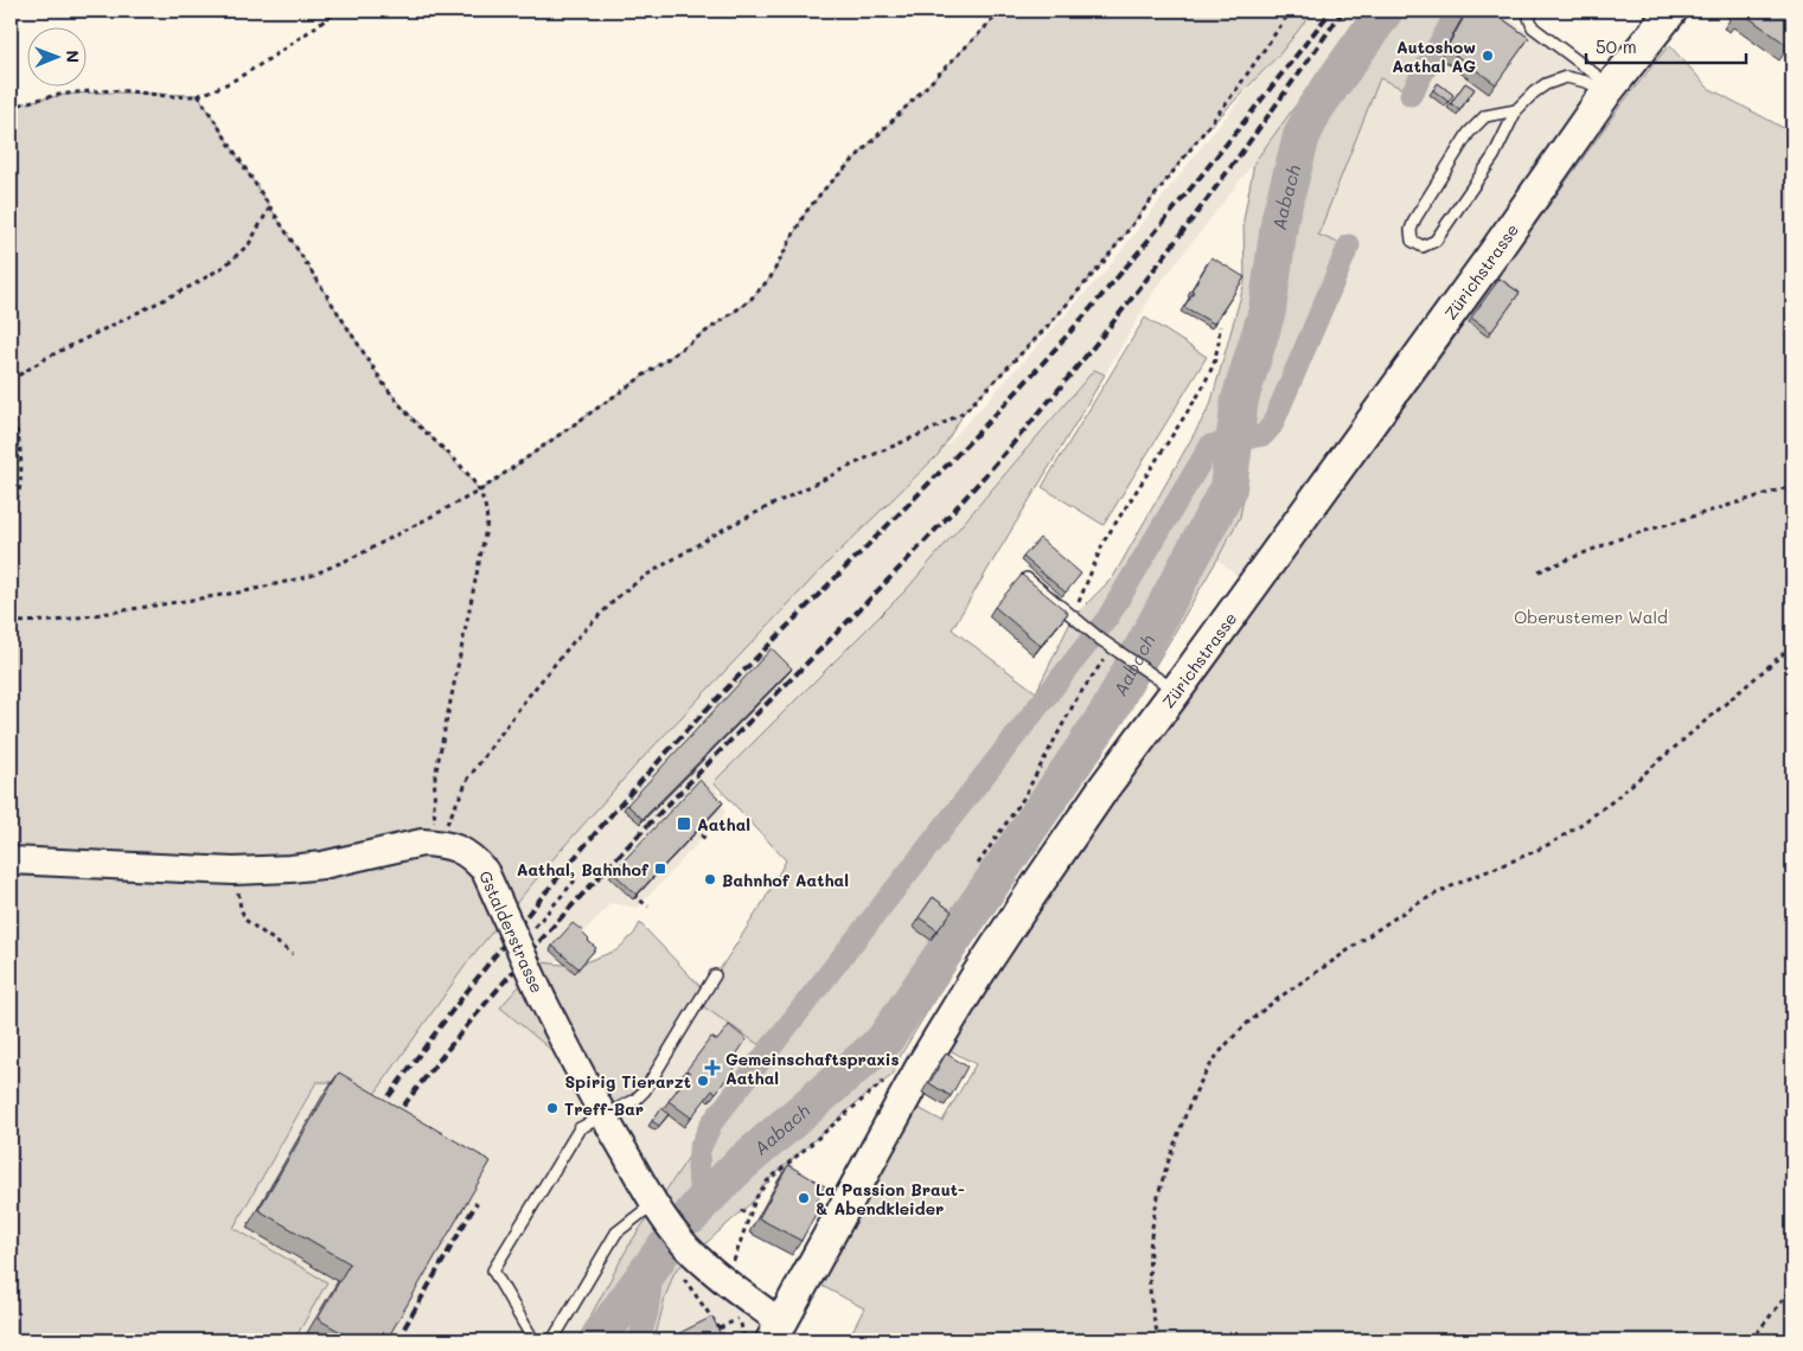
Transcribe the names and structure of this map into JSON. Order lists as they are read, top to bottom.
{
  "streets": {
    "main road": ["Zürichstrasse"],
    "street": ["Gstalderstrasse"]
  },
  "crossings": [
    ["Zürichstrasse", "Gstalderstrasse"]
  ],
  "water": ["Aabach"],
  "parks": ["Oberustemer Wald"],
  "places": {
    "other": [
      "Autoshow Aathal AG",
      "Bahnhof Aathal",
      "Spirig Tierarzt",
      "Treff-Bar",
      "La Passion Braut- & Abendkleider"
    ],
    "transit": ["Aathal", "Aathal, Bahnhof"],
    "health": ["Gemeinschaftspraxis Aathal"]
  },
  "scale_bar": "50 m",
  "north": "right"
}
